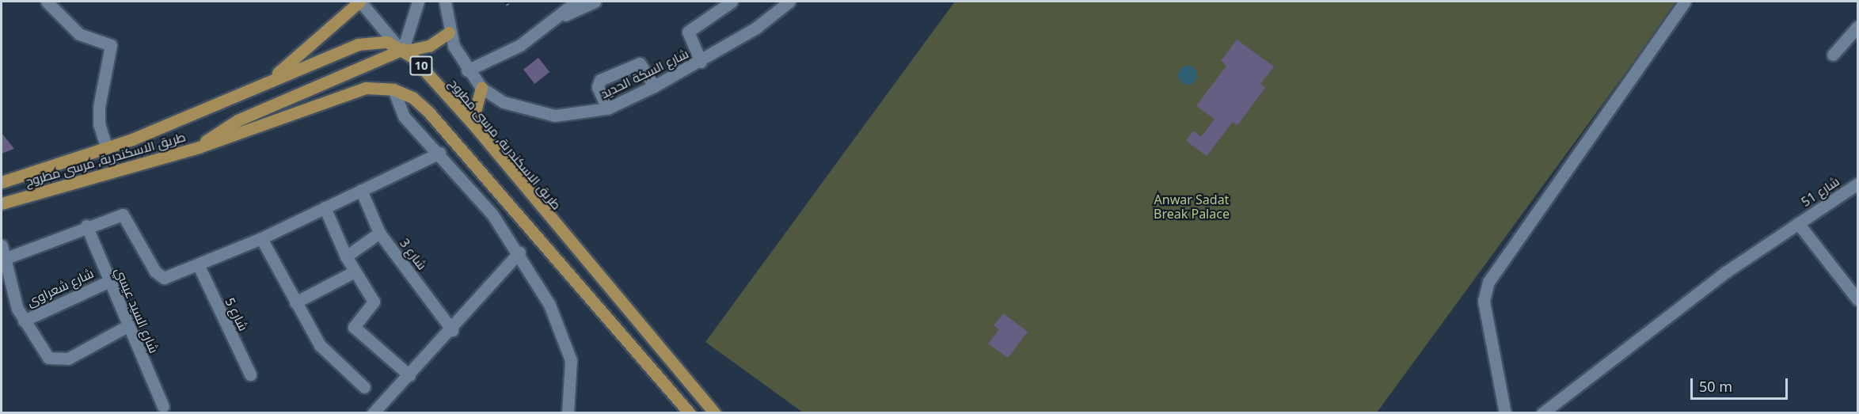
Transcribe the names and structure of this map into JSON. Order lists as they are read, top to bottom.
{
  "streets": {
    "main road": ["10", "طريق الاسكندرية, مرسى مطروح"],
    "street": [
      "شارع السكة الحديد",
      "شارع 51",
      "شارع 3",
      "شارع شعراوى",
      "شارع السيد عيسي",
      "شارع 5"
    ]
  },
  "crossings": [
    ["شارع شعراوى", "شارع السيد عيسي"]
  ],
  "parks": ["Anwar Sadat Break Palace"],
  "scale_bar": "50 m"
}
